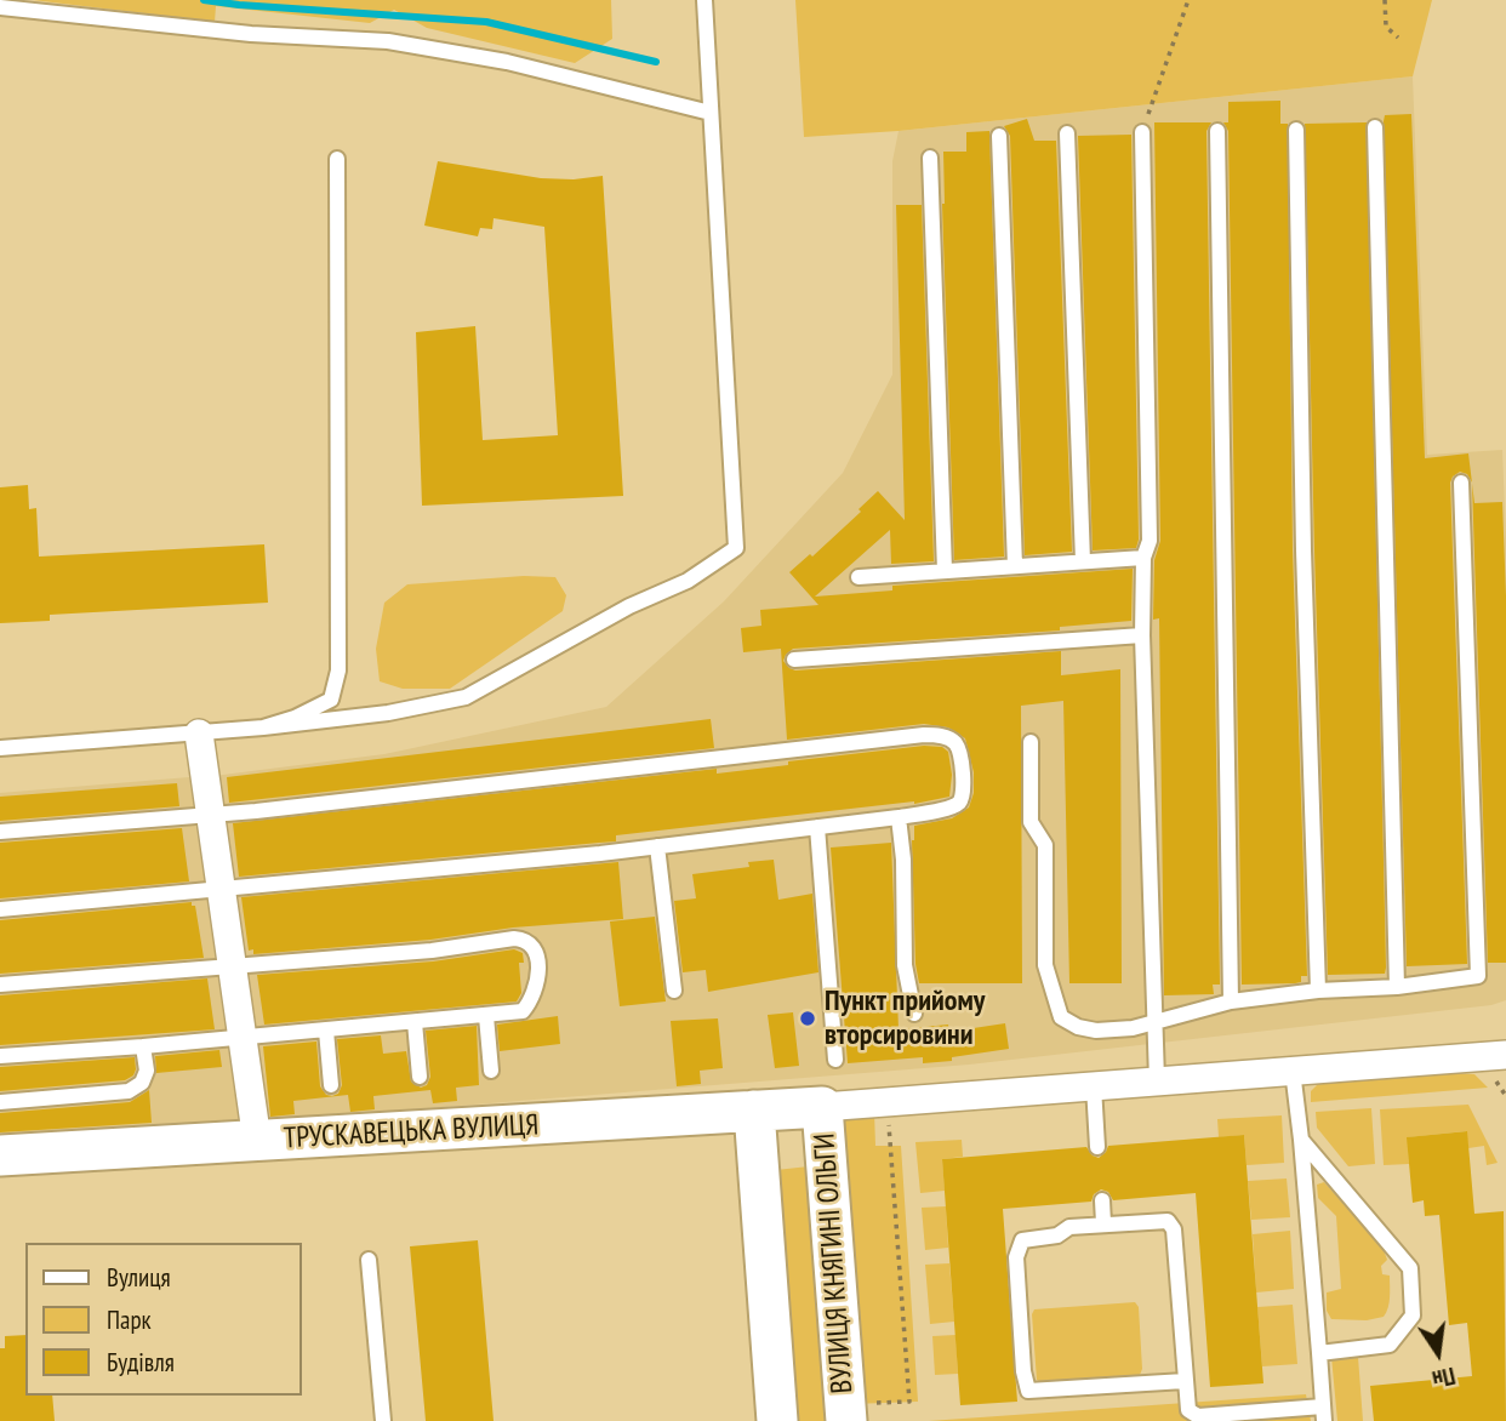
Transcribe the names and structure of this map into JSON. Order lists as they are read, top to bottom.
{
  "streets": {
    "street": ["ТРУСКАВЕЦЬКА ВУЛИЦЯ", "ВУЛИЦЯ КНЯГИНІ ОЛЬГИ"]
  },
  "crossings": [
    ["ТРУСКАВЕЦЬКА ВУЛИЦЯ", "ВУЛИЦЯ КНЯГИНІ ОЛЬГИ"]
  ],
  "places": ["Пункт прийому вторсировини"],
  "legend": ["Вулиця", "Парк", "Будівля"],
  "north": "bottom"
}
